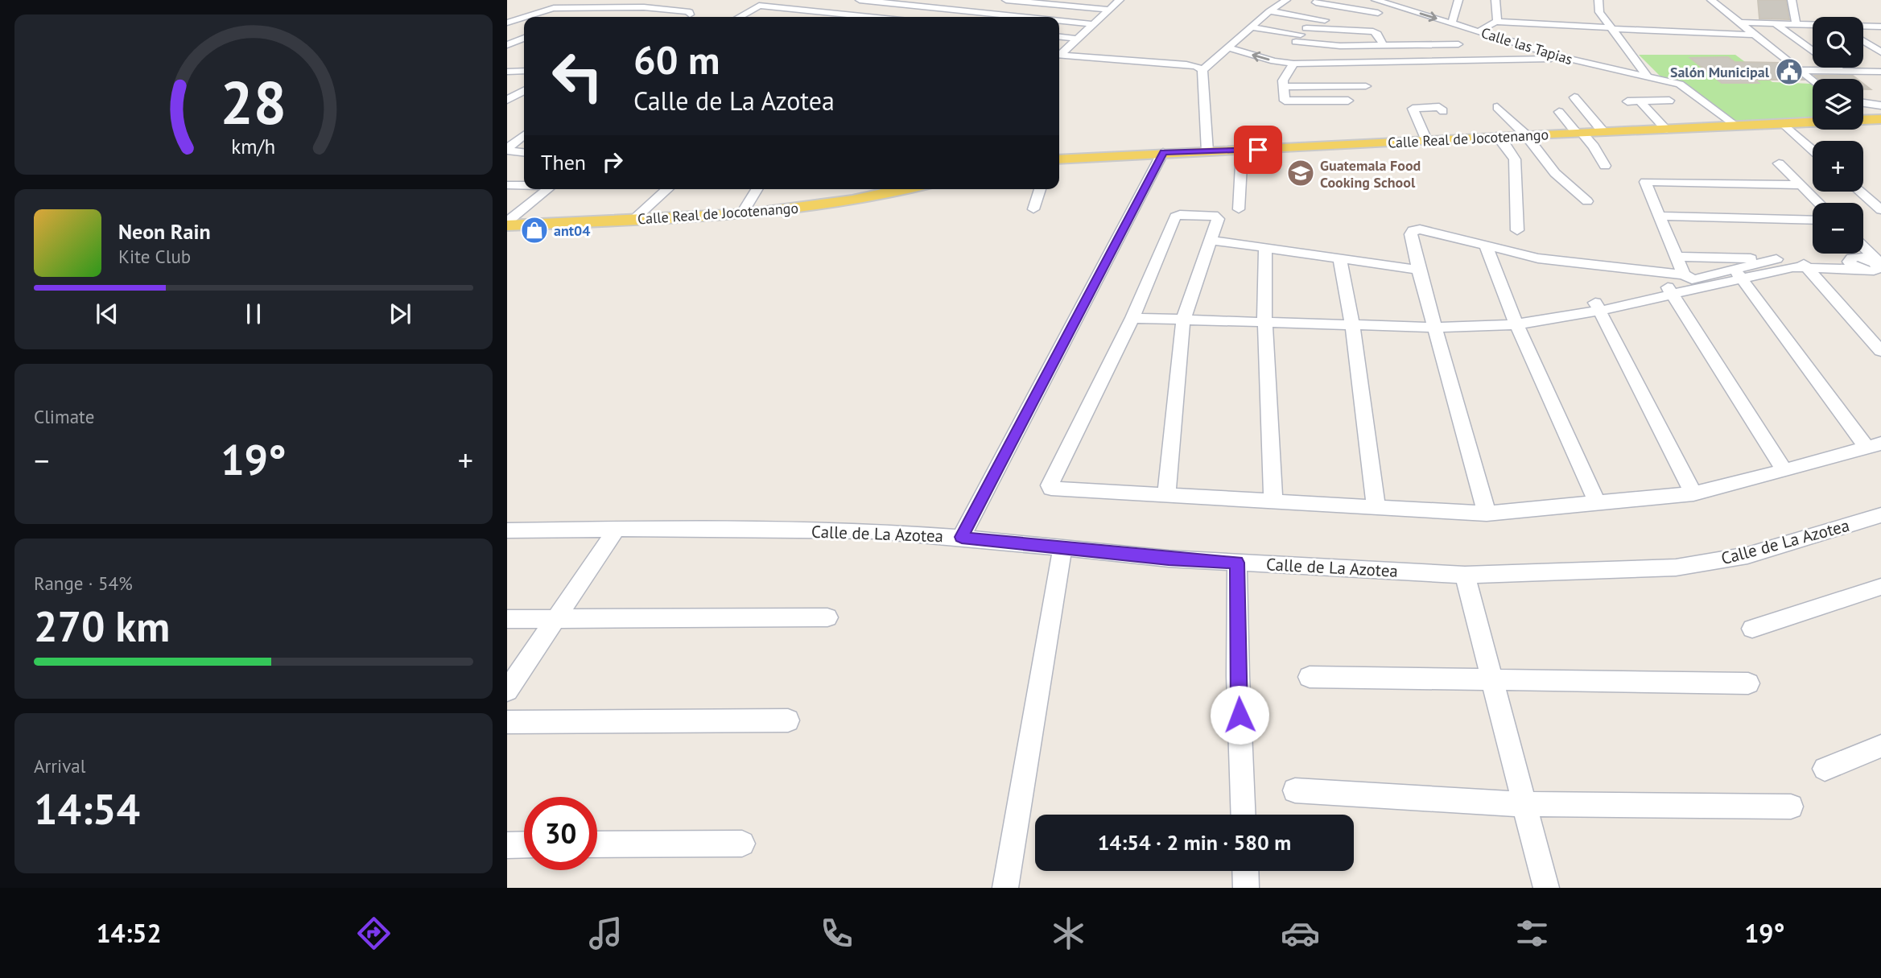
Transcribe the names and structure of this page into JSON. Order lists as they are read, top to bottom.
{
  "streets": {
    "main road": ["Calle Real de Jocotenango"],
    "street": ["Calle las Tapias", "Calle de La Azotea"]
  },
  "crossings": [
    ["Calle las Tapias", "Calle Real de Jocotenango"]
  ],
  "places": {
    "public building": ["Salón Municipal"],
    "school or university": ["Guatemala Food Cooking School"],
    "shop": ["ant04"]
  },
  "page": {
    "map_buttons": ["+", "−"],
    "turn": ["60 m", "Calle de La Azotea"],
    "then": "Then",
    "song": ["Neon Rain", "Kite Club"],
    "tile": [
      "Climate",
      ["Range · 54%", "270 km"],
      ["Arrival", "14:54"]
    ],
    "heat": ["−", "19°", "+"],
    "limit": "30",
    "trip": "14:54 · 2 min · 580 m",
    "tabs": ["14:52", "19°"],
    "gauge": ["28", "km/h"]
  }
}
